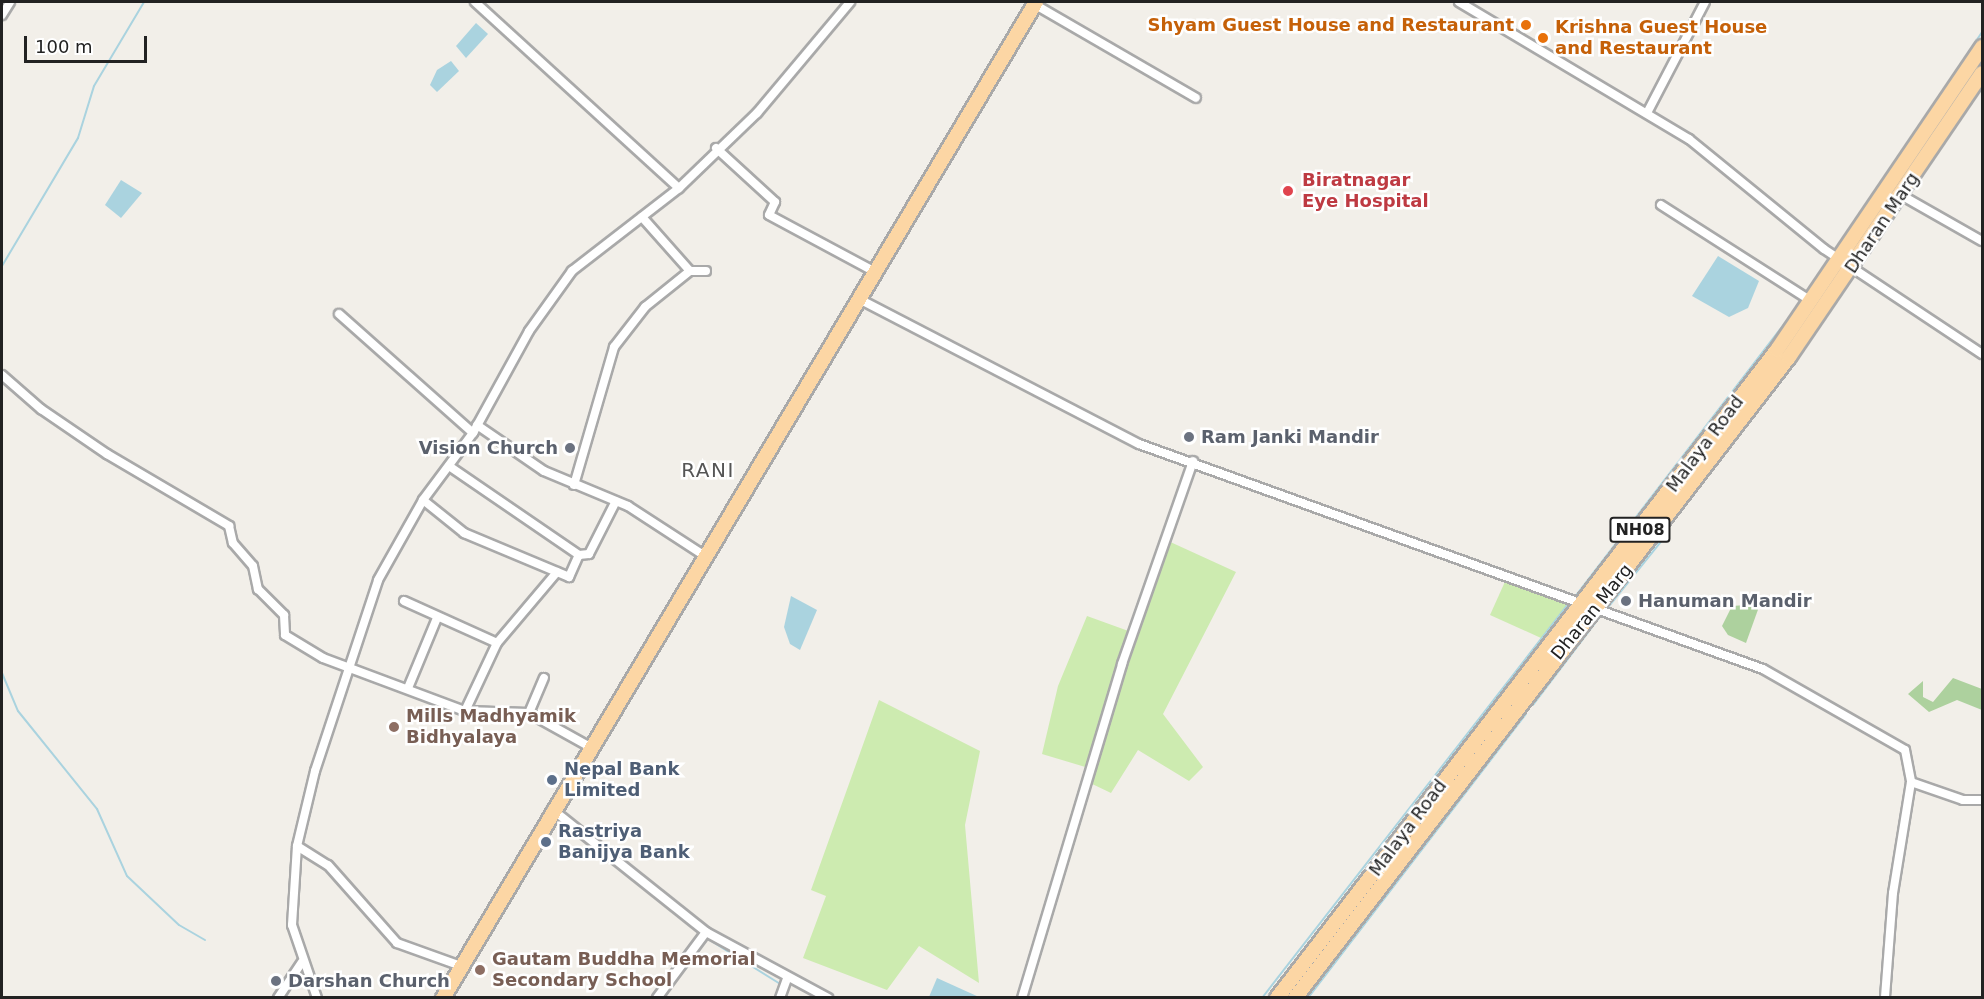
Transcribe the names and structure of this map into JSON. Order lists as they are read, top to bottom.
{
  "streets": {
    "main road": ["Dharan Marg", "Malaya Road", "NH08"]
  },
  "crossings": [
    ["Dharan Marg", "Malaya Road"]
  ],
  "districts": ["RANI"],
  "places": [
    "Shyam Guest House and Restaurant",
    "Krishna Guest House and Restaurant",
    "Biratnagar Eye Hospital",
    "Ram Janki Mandir",
    "Vision Church",
    "Hanuman Mandir",
    "Mills Madhyamik Bidhyalaya",
    "Nepal Bank Limited",
    "Rastriya Banijya Bank",
    "Gautam Buddha Memorial Secondary School",
    "Darshan Church"
  ],
  "scale_bar": "100 m"
}
